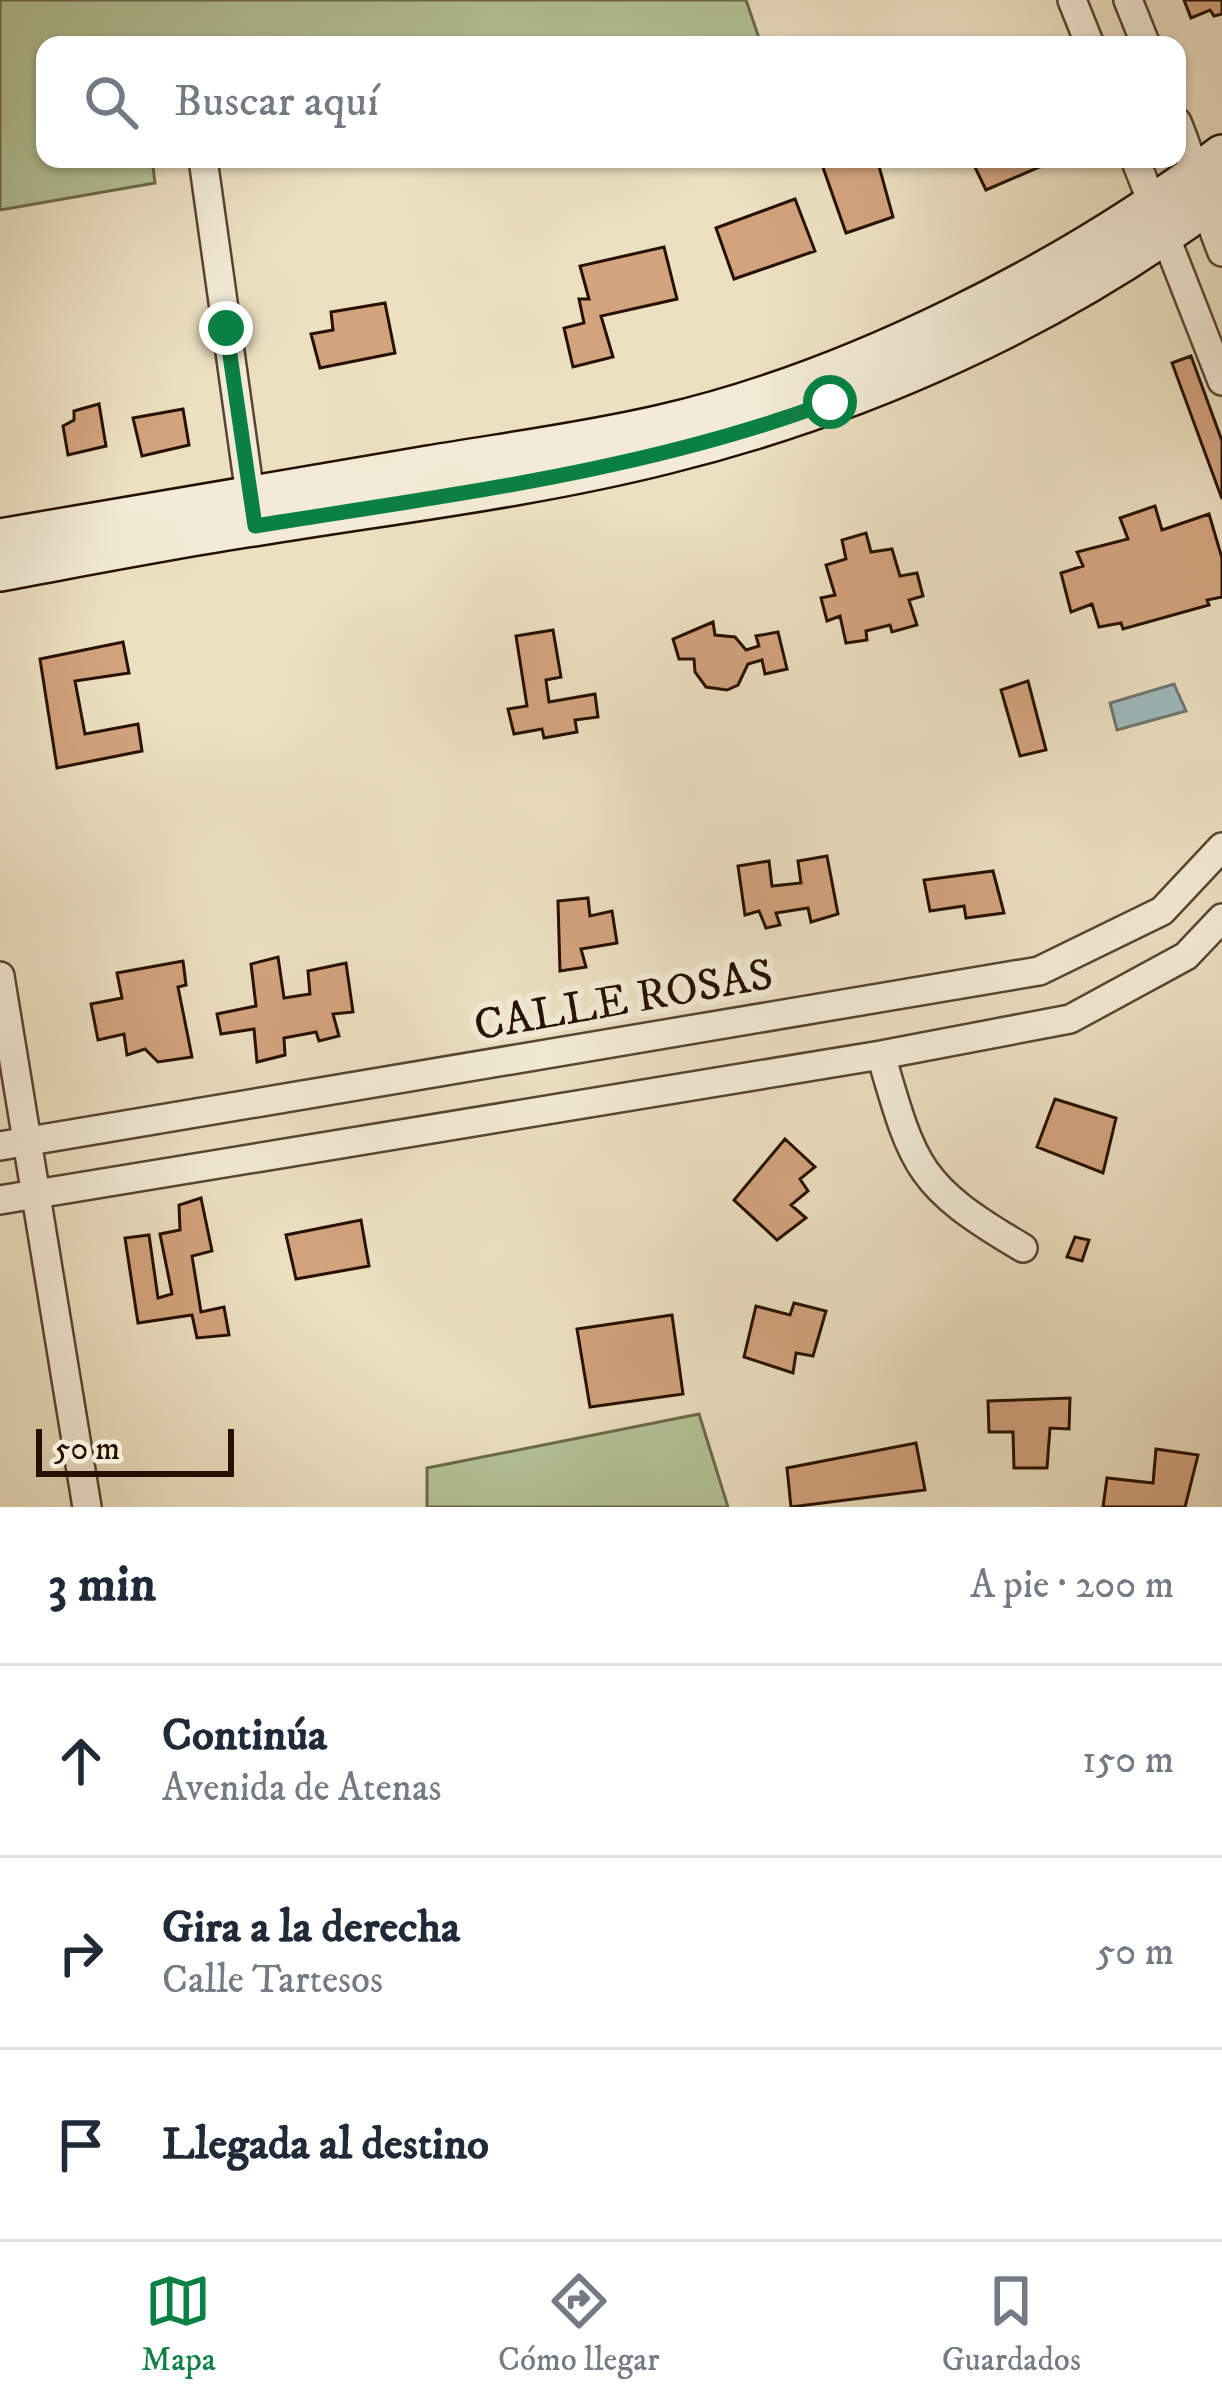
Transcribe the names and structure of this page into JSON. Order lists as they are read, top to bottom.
{
  "streets": {
    "street": ["CALLE ROSAS"]
  },
  "scale_bar": "50 m",
  "page": {
    "search": "Buscar aquí",
    "scale": "50 m",
    "heading": ["3 min", "A pie · 200 m"],
    "list": [
      ["Continúa", "Avenida de Atenas", "150 m"],
      ["Gira a la derecha", "Calle Tartesos", "50 m"],
      "Llegada al destino"
    ],
    "nav": ["Mapa", "Cómo llegar", "Guardados"]
  }
}
